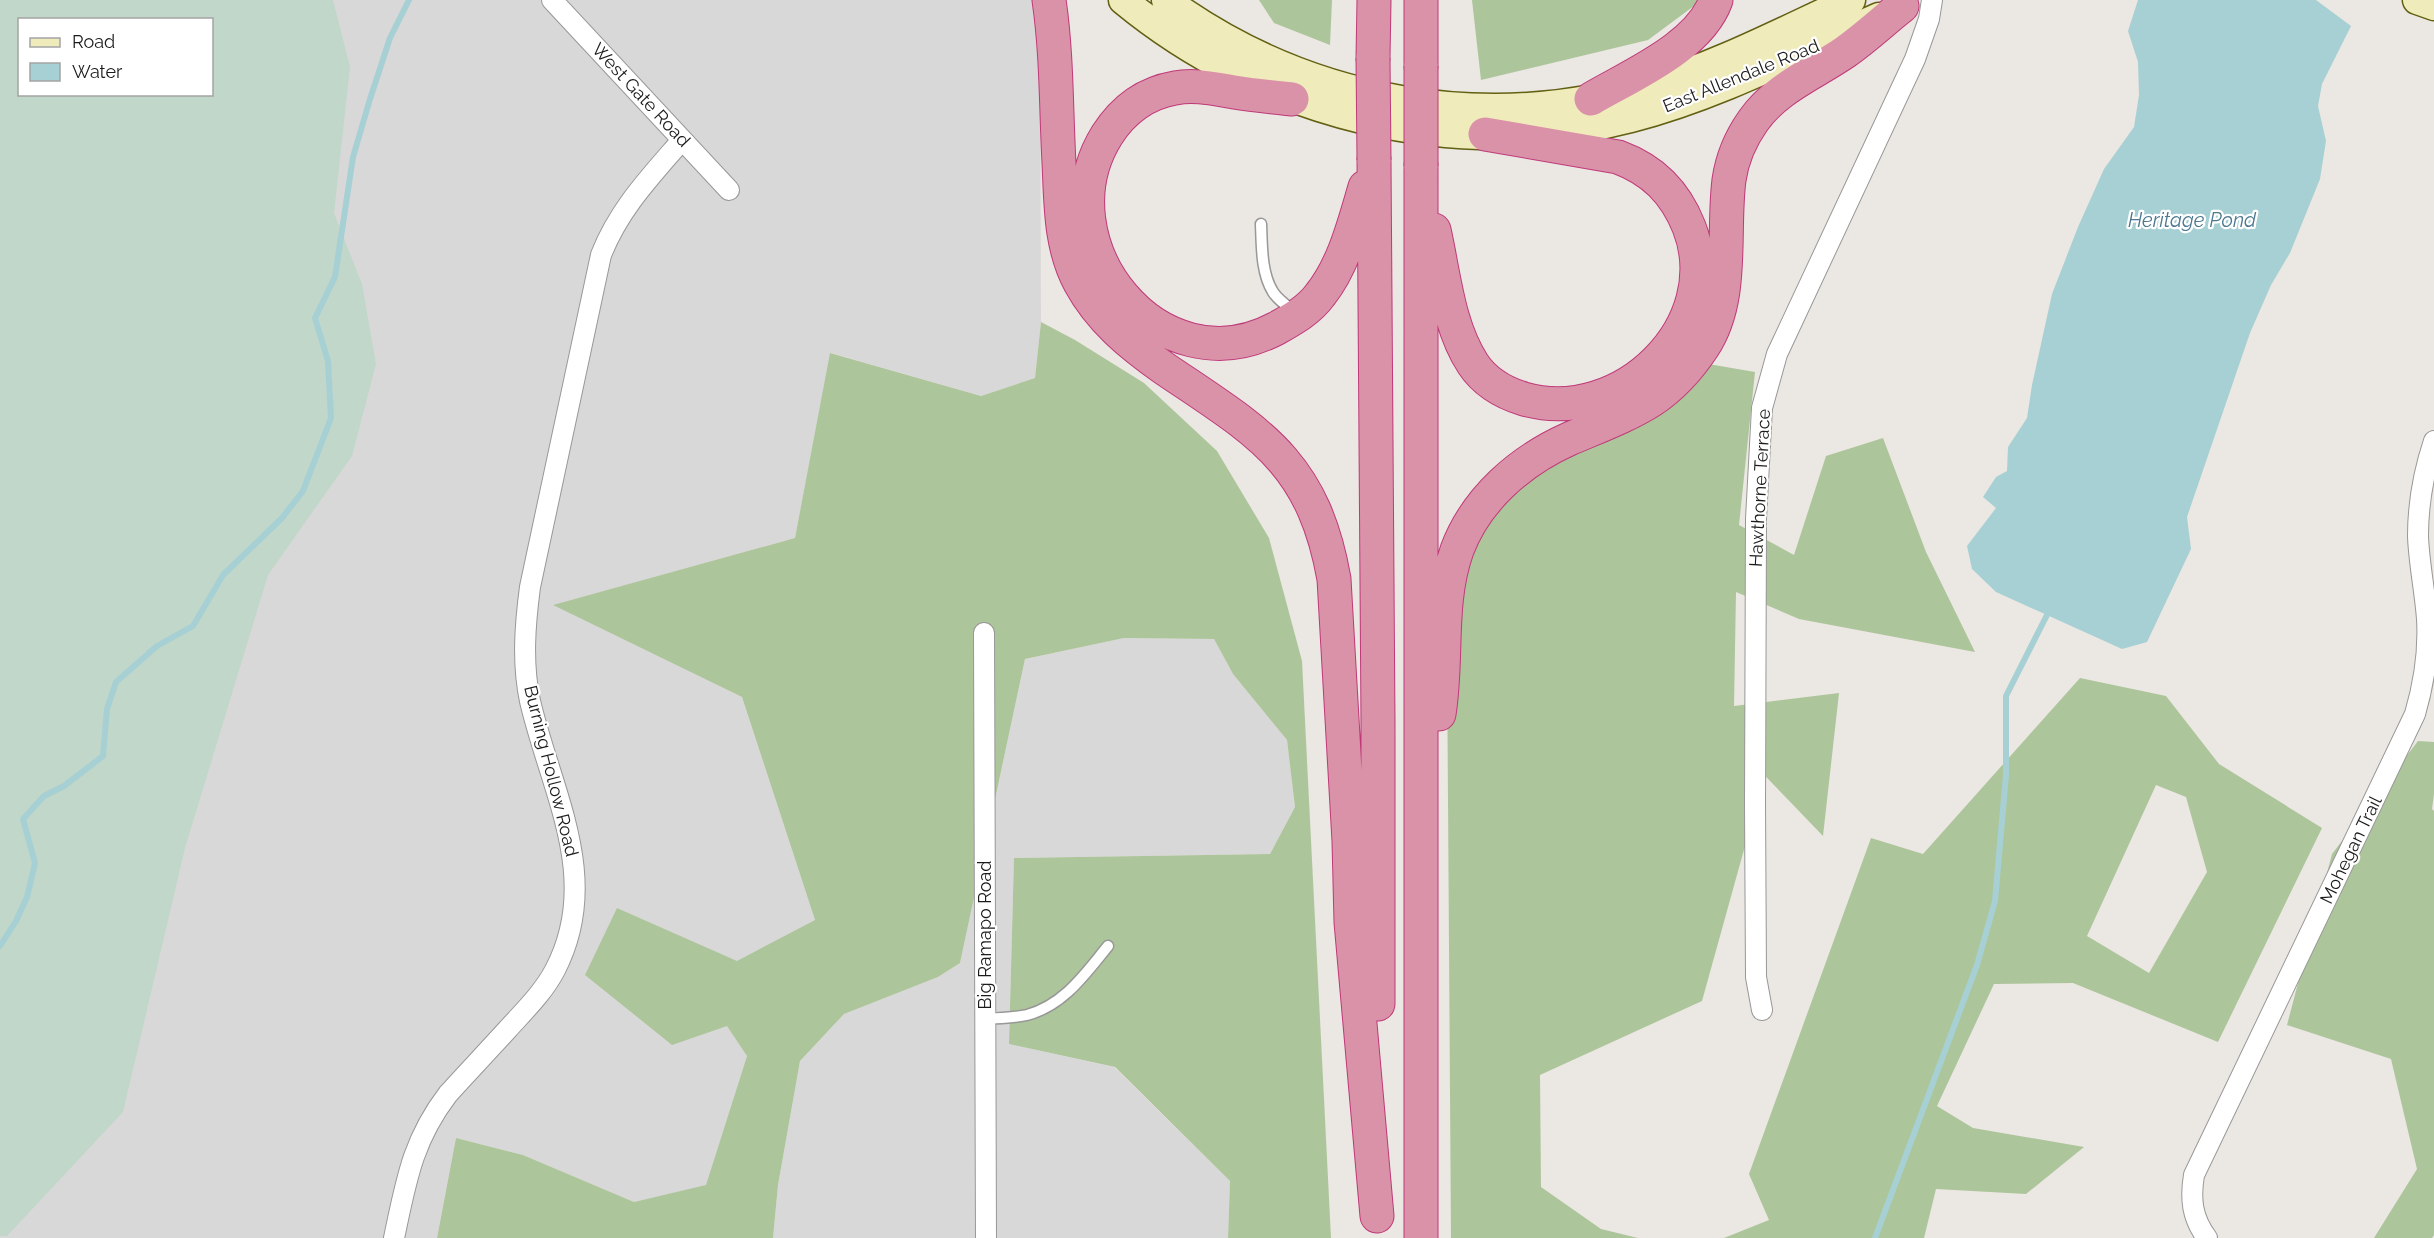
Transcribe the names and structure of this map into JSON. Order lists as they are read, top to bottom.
{
  "streets": {
    "main road": ["East Allendale Road"],
    "street": [
      "West Gate Road",
      "Hawthorne Terrace",
      "Burning Hollow Road",
      "Mohegan Trail",
      "Big Ramapo Road"
    ]
  },
  "crossings": [
    ["East Allendale Road", "Hawthorne Terrace"],
    ["West Gate Road", "Burning Hollow Road"]
  ],
  "water": ["Heritage Pond"],
  "legend": ["Road", "Water"]
}
